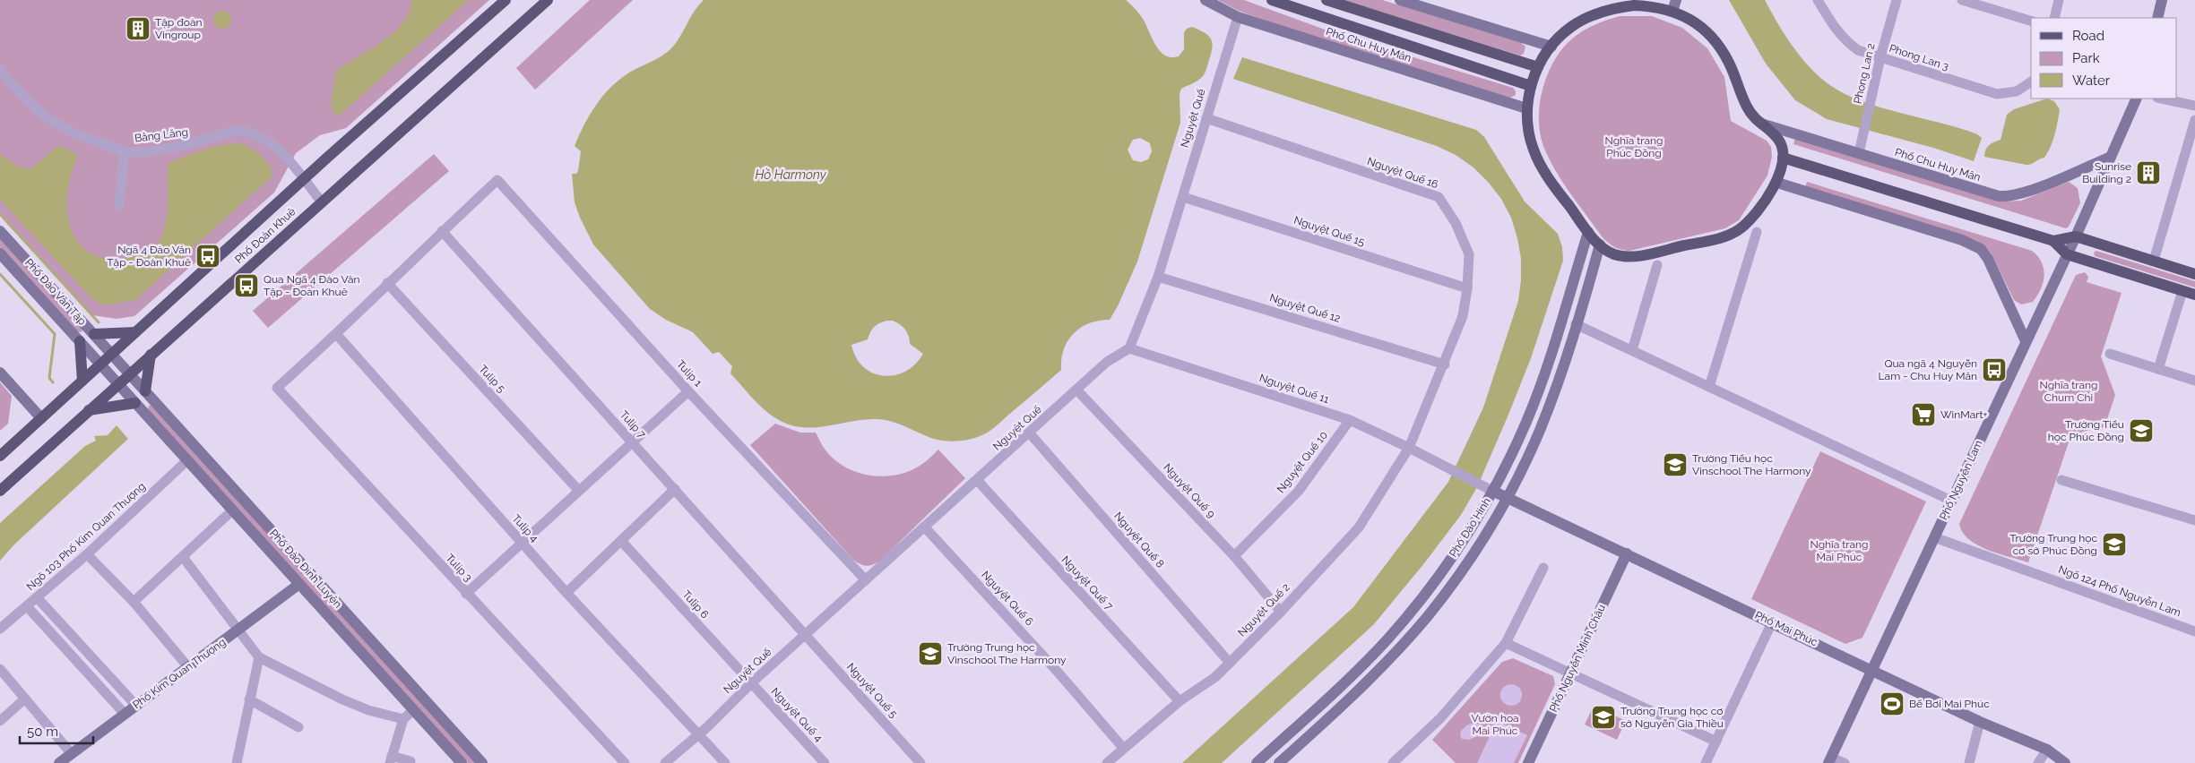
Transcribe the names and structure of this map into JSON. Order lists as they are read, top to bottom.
{
  "streets": {
    "main road": ["Phố Chu Huy Mân", "Phố Đoàn Khuê"],
    "street": [
      "Phong Lan 3",
      "Phong Lan 2",
      "Nguyệt Quế",
      "Bằng Lăng",
      "Nguyệt Quế 16",
      "Nguyệt Quế 15",
      "Phố Đào Văn Tập",
      "Nguyệt Quế 12",
      "Tulip 1",
      "Tulip 5",
      "Nguyệt Quế 11",
      "Tulip 7",
      "Nguyệt Quế 10",
      "Phố Nguyễn Lam",
      "Nguyệt Quế 9",
      "Phố Đào Hinh",
      "Tulip 4",
      "Ngõ 103 Phố Kim Quan Thượng",
      "Nguyệt Quế 8",
      "Tulip 3",
      "Phố Đào Đình Luyện",
      "Nguyệt Quế 7",
      "Ngõ 124 Phố Nguyễn Lam",
      "Nguyệt Quế 6",
      "Tulip 6",
      "Nguyệt Quế 2",
      "Phố Mai Phúc",
      "Phố Nguyễn Minh Châu",
      "Phố Kim Quan Thượng",
      "Nguyệt Quế 5",
      "Nguyệt Quế 4"
    ]
  },
  "crossings": [
    ["Phố Chu Huy Mân", "Phong Lan 2"],
    ["Phố Chu Huy Mân", "Nguyệt Quế"],
    ["Phố Chu Huy Mân", "Phố Nguyễn Lam"],
    ["Phong Lan 3", "Phong Lan 2"],
    ["Nguyệt Quế", "Nguyệt Quế 16"],
    ["Nguyệt Quế", "Nguyệt Quế 15"],
    ["Nguyệt Quế", "Nguyệt Quế 12"],
    ["Nguyệt Quế", "Tulip 1"],
    ["Nguyệt Quế", "Nguyệt Quế 11"],
    ["Nguyệt Quế", "Tulip 7"],
    ["Nguyệt Quế", "Nguyệt Quế 9"],
    ["Nguyệt Quế", "Tulip 4"],
    ["Nguyệt Quế", "Nguyệt Quế 8"],
    ["Nguyệt Quế", "Nguyệt Quế 7"],
    ["Nguyệt Quế", "Nguyệt Quế 6"],
    ["Nguyệt Quế", "Tulip 6"],
    ["Nguyệt Quế", "Nguyệt Quế 5"],
    ["Nguyệt Quế", "Nguyệt Quế 4"],
    ["Bằng Lăng", "Phố Đoàn Khuê"],
    ["Nguyệt Quế 16", "Nguyệt Quế 15"],
    ["Nguyệt Quế 16", "Nguyệt Quế 12"],
    ["Nguyệt Quế 16", "Nguyệt Quế 11"],
    ["Nguyệt Quế 16", "Nguyệt Quế 2"],
    ["Phố Đoàn Khuê", "Phố Đào Văn Tập"],
    ["Phố Đoàn Khuê", "Phố Đào Đình Luyện"],
    ["Phố Đào Văn Tập", "Phố Đào Đình Luyện"],
    ["Tulip 1", "Tulip 7"],
    ["Nguyệt Quế 11", "Nguyệt Quế 10"],
    ["Nguyệt Quế 11", "Phố Đào Hinh"],
    ["Nguyệt Quế 11", "Nguyệt Quế 2"],
    ["Nguyệt Quế 11", "Phố Mai Phúc"],
    ["Tulip 7", "Nguyệt Quế 5"],
    ["Nguyệt Quế 10", "Nguyệt Quế 9"],
    ["Phố Nguyễn Lam", "Ngõ 124 Phố Nguyễn Lam"],
    ["Phố Nguyễn Lam", "Phố Mai Phúc"],
    ["Nguyệt Quế 9", "Nguyệt Quế 2"],
    ["Phố Đào Hinh", "Phố Mai Phúc"],
    ["Tulip 4", "Tulip 3"],
    ["Ngõ 103 Phố Kim Quan Thượng", "Phố Đào Đình Luyện"],
    ["Nguyệt Quế 8", "Nguyệt Quế 2"],
    ["Phố Đào Đình Luyện", "Phố Kim Quan Thượng"],
    ["Nguyệt Quế 7", "Nguyệt Quế 2"],
    ["Nguyệt Quế 6", "Nguyệt Quế 2"],
    ["Tulip 6", "Nguyệt Quế 4"],
    ["Phố Mai Phúc", "Phố Nguyễn Minh Châu"]
  ],
  "water": ["Hồ Harmony"],
  "parks": [
    "Nghĩa trang Phúc Đồng",
    "Nghĩa trang Chum Chi",
    "Nghĩa trang Mai Phúc",
    "Vườn hoa Mai Phúc"
  ],
  "places": {
    "building": ["Tập đoàn Vingroup", "Sunrise Building 2"],
    "bus stop": ["Ngã 4 Đào Văn Tập - Đoàn Khuê", "Qua Ngã 4 Đào Văn Tập - Đoàn Khuê", "Qua ngã 4 Nguyễn Lam - Chu Huy Mân"],
    "supermarket": ["WinMart+"],
    "school or university": [
      "Trường Tiểu học Phúc Đồng",
      "Trường Tiểu học Vinschool The Harmony",
      "Trường Trung học cơ sở Phúc Đồng",
      "Trường Trung học Vinschool The Harmony",
      "Trường Trung học cơ sở Nguyễn Gia Thiều"
    ],
    "sports": ["Bể Bơi Mai Phúc"]
  },
  "legend": ["Road", "Park", "Water"],
  "scale_bar": "50 m"
}
